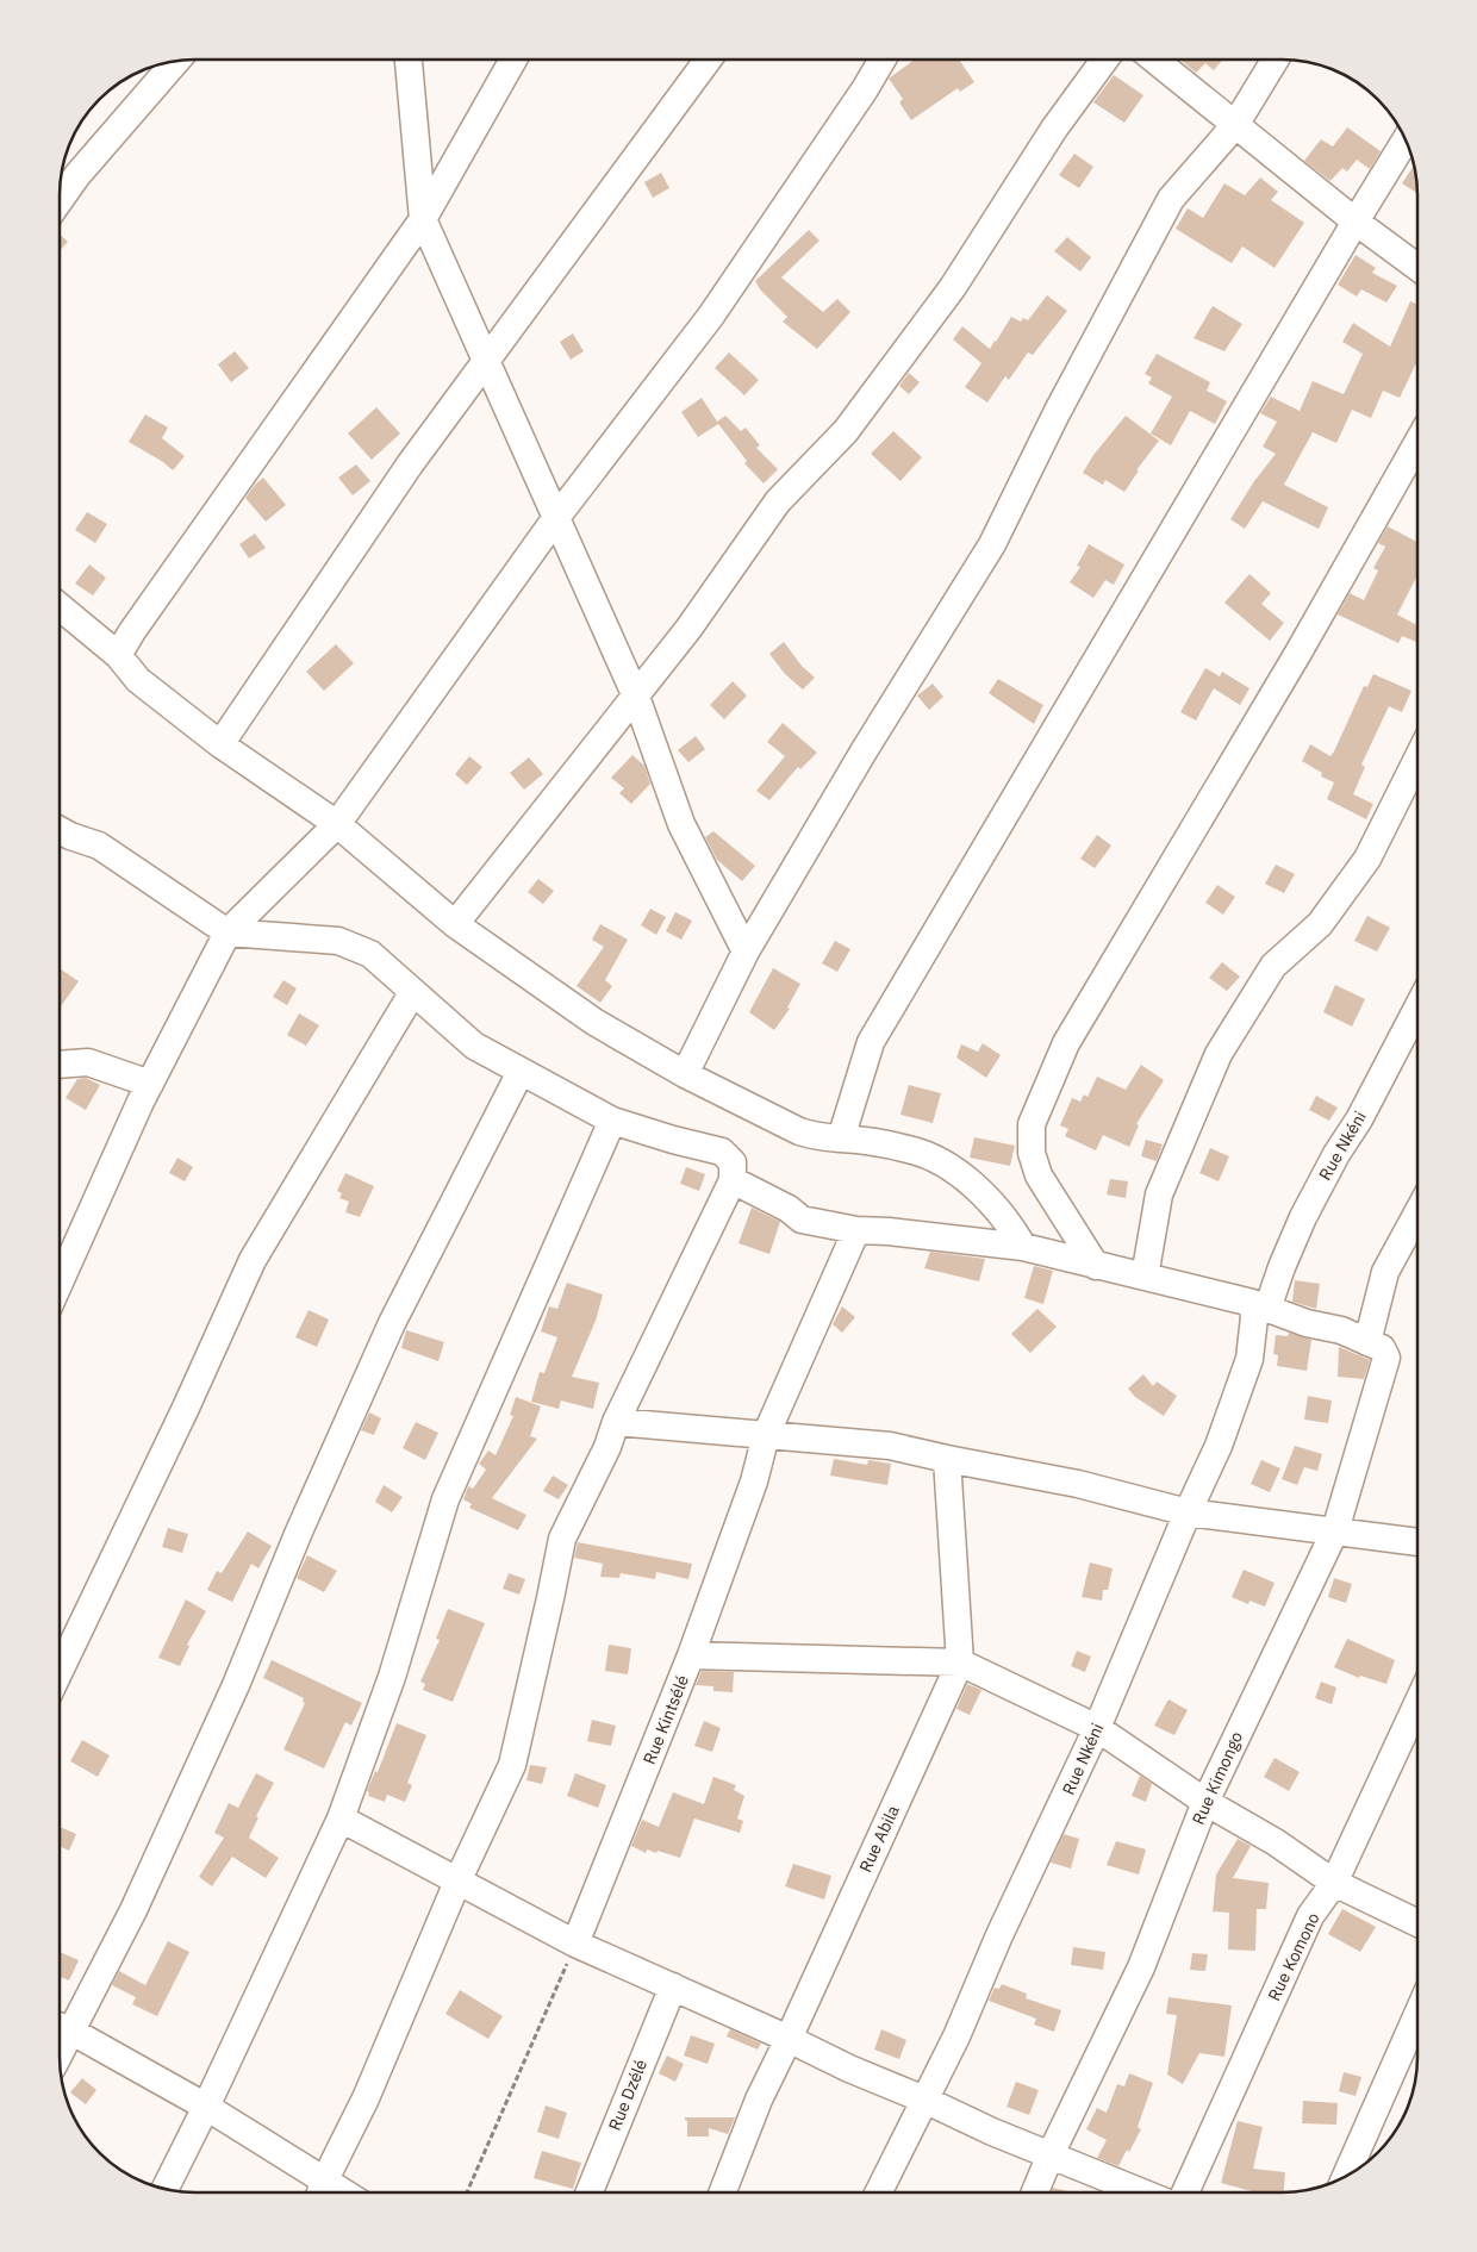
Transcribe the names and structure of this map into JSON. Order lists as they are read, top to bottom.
{
  "streets": {
    "street": [
      "Rue Nkéni",
      "Rue Kintsélé",
      "Rue Kimongo",
      "Rue Abila",
      "Rue Komono",
      "Rue Dzélé"
    ]
  }
}
